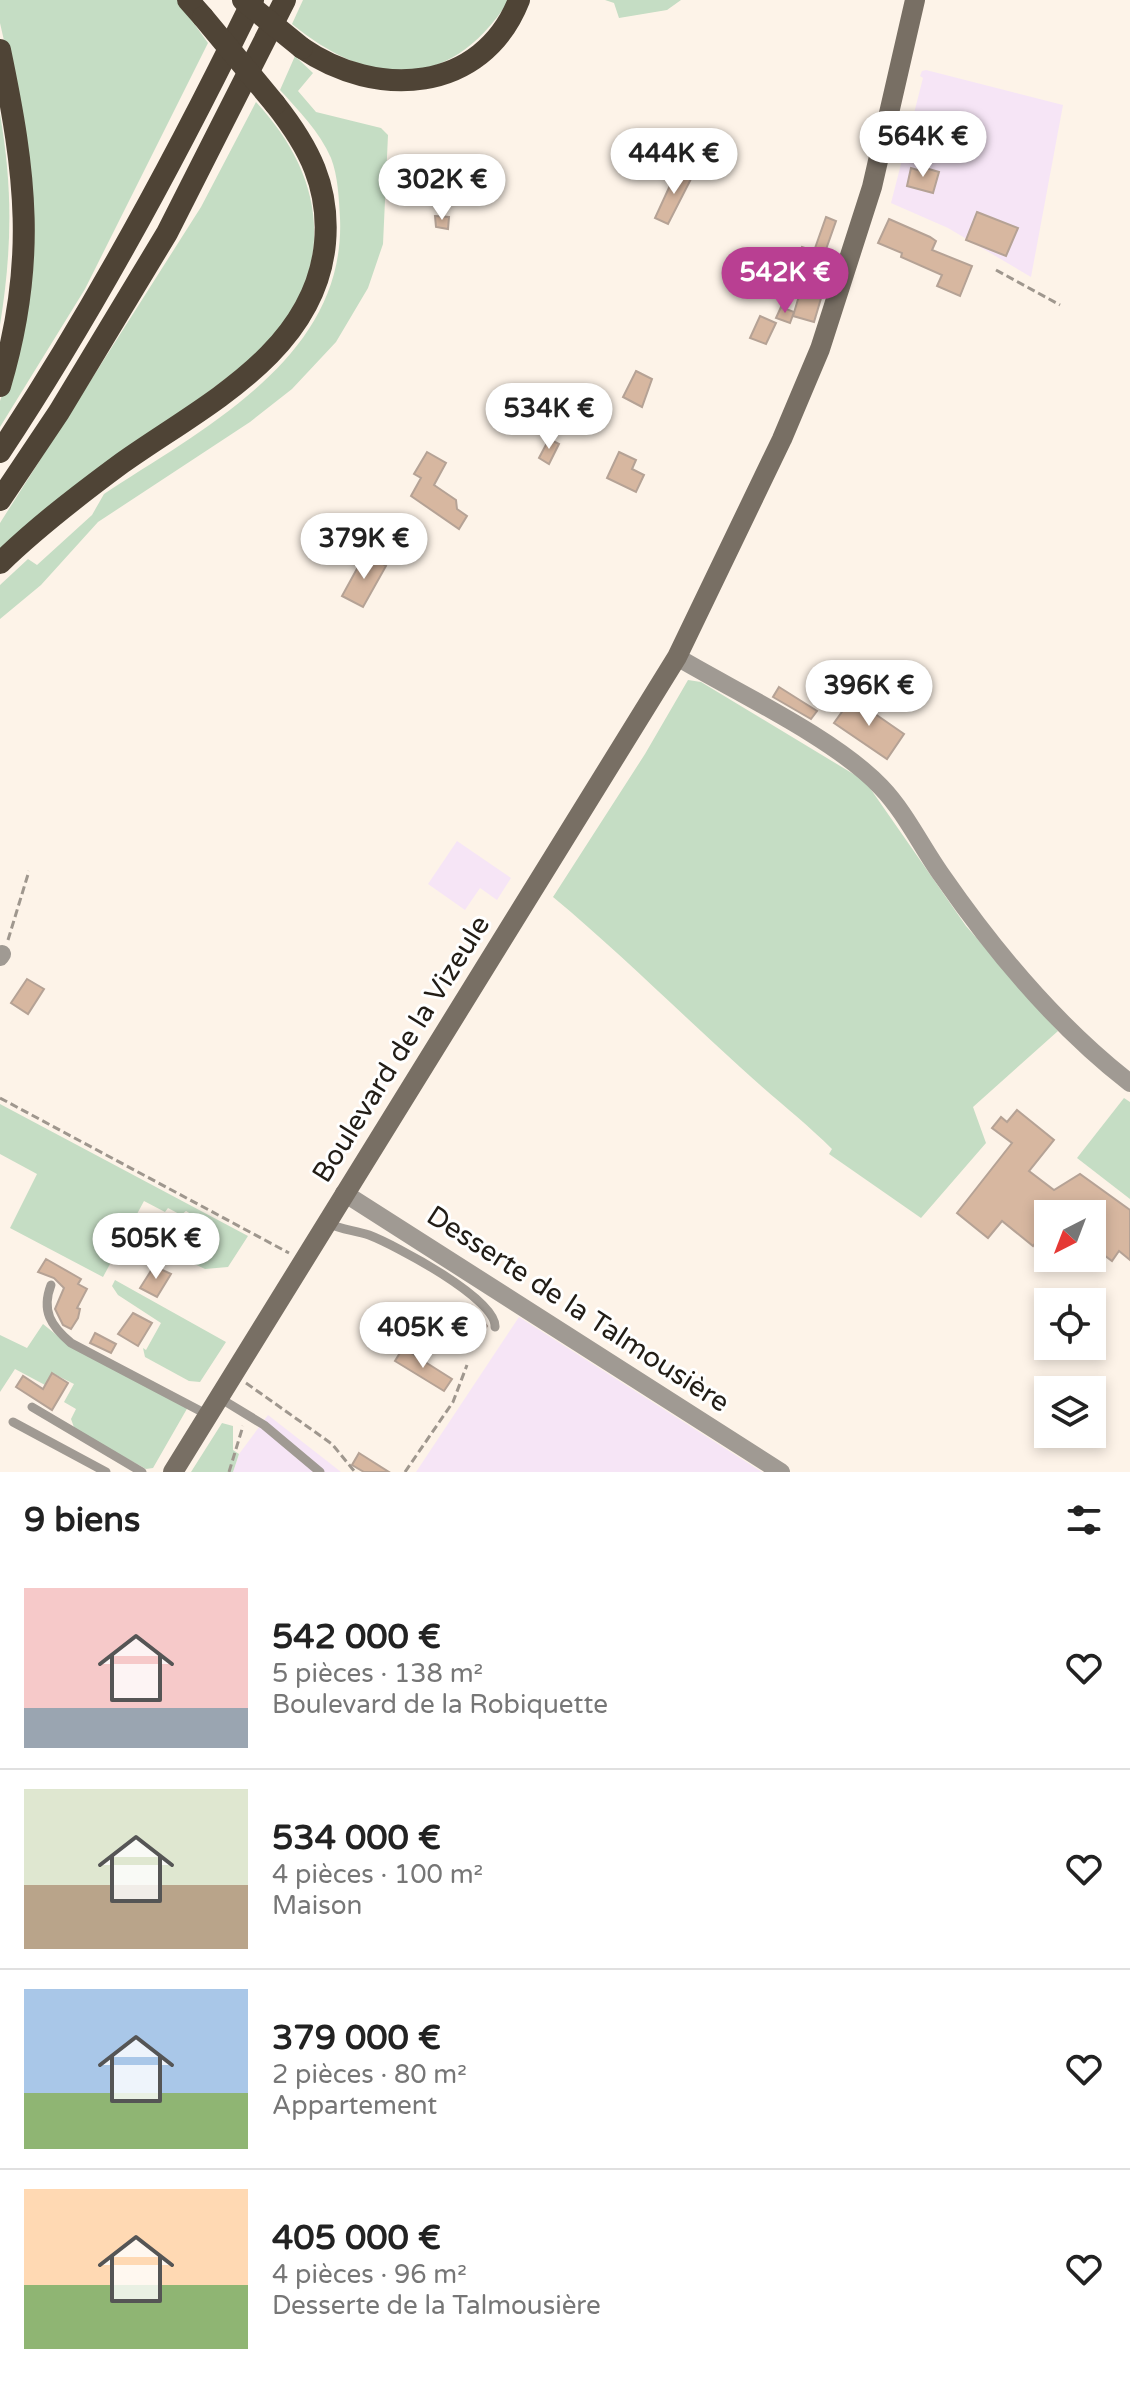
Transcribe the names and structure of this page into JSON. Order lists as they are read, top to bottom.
{
  "streets": {
    "main road": ["Boulevard de la Vizeule"],
    "street": ["Desserte de la Talmousière"]
  },
  "crossings": [
    ["Boulevard de la Vizeule", "Desserte de la Talmousière"]
  ],
  "north": "bottom left",
  "page": {
    "price": [
      "564K €",
      "444K €",
      "302K €",
      "542K €",
      "534K €",
      "379K €",
      "396K €",
      "505K €",
      "405K €"
    ],
    "heading": "9 biens",
    "list": [
      {
        "name": "542 000 €",
        "note": "5 pièces · 138 m² · Boulevard de la Robiquette"
      },
      {
        "name": "534 000 €",
        "note": "4 pièces · 100 m² · Maison"
      },
      {
        "name": "379 000 €",
        "note": "2 pièces · 80 m² · Appartement"
      },
      {
        "name": "405 000 €",
        "note": "4 pièces · 96 m² · Desserte de la Talmousière"
      }
    ]
  }
}
